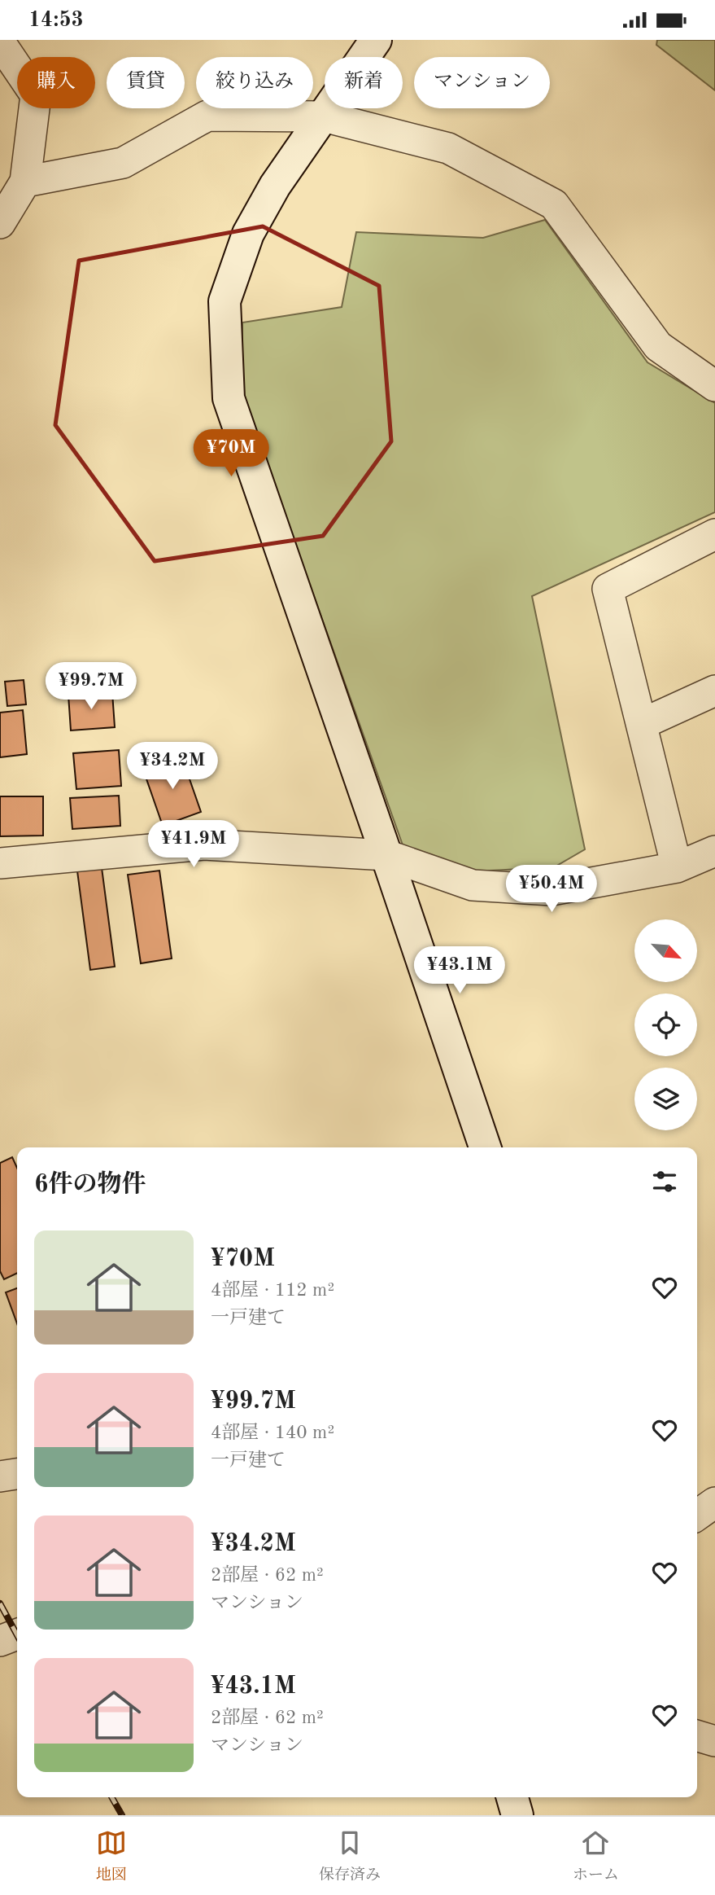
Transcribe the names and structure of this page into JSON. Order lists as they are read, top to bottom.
{
  "north": "bottom right",
  "page": {
    "status": "14:53",
    "chip": [
      "購入",
      "賃貸",
      "絞り込み",
      "新着",
      "マンション"
    ],
    "price": [
      "¥70M",
      "¥99.7M",
      "¥34.2M",
      "¥41.9M",
      "¥50.4M",
      "¥43.1M"
    ],
    "heading": "6件の物件",
    "list": [
      {
        "name": "¥70M",
        "note": "4部屋 · 112 m² · 一戸建て"
      },
      {
        "name": "¥99.7M",
        "note": "4部屋 · 140 m² · 一戸建て"
      },
      {
        "name": "¥34.2M",
        "note": "2部屋 · 62 m² · マンション"
      },
      {
        "name": "¥43.1M",
        "note": "2部屋 · 62 m² · マンション"
      }
    ],
    "tabs": ["地図", "保存済み", "ホーム"]
  }
}
